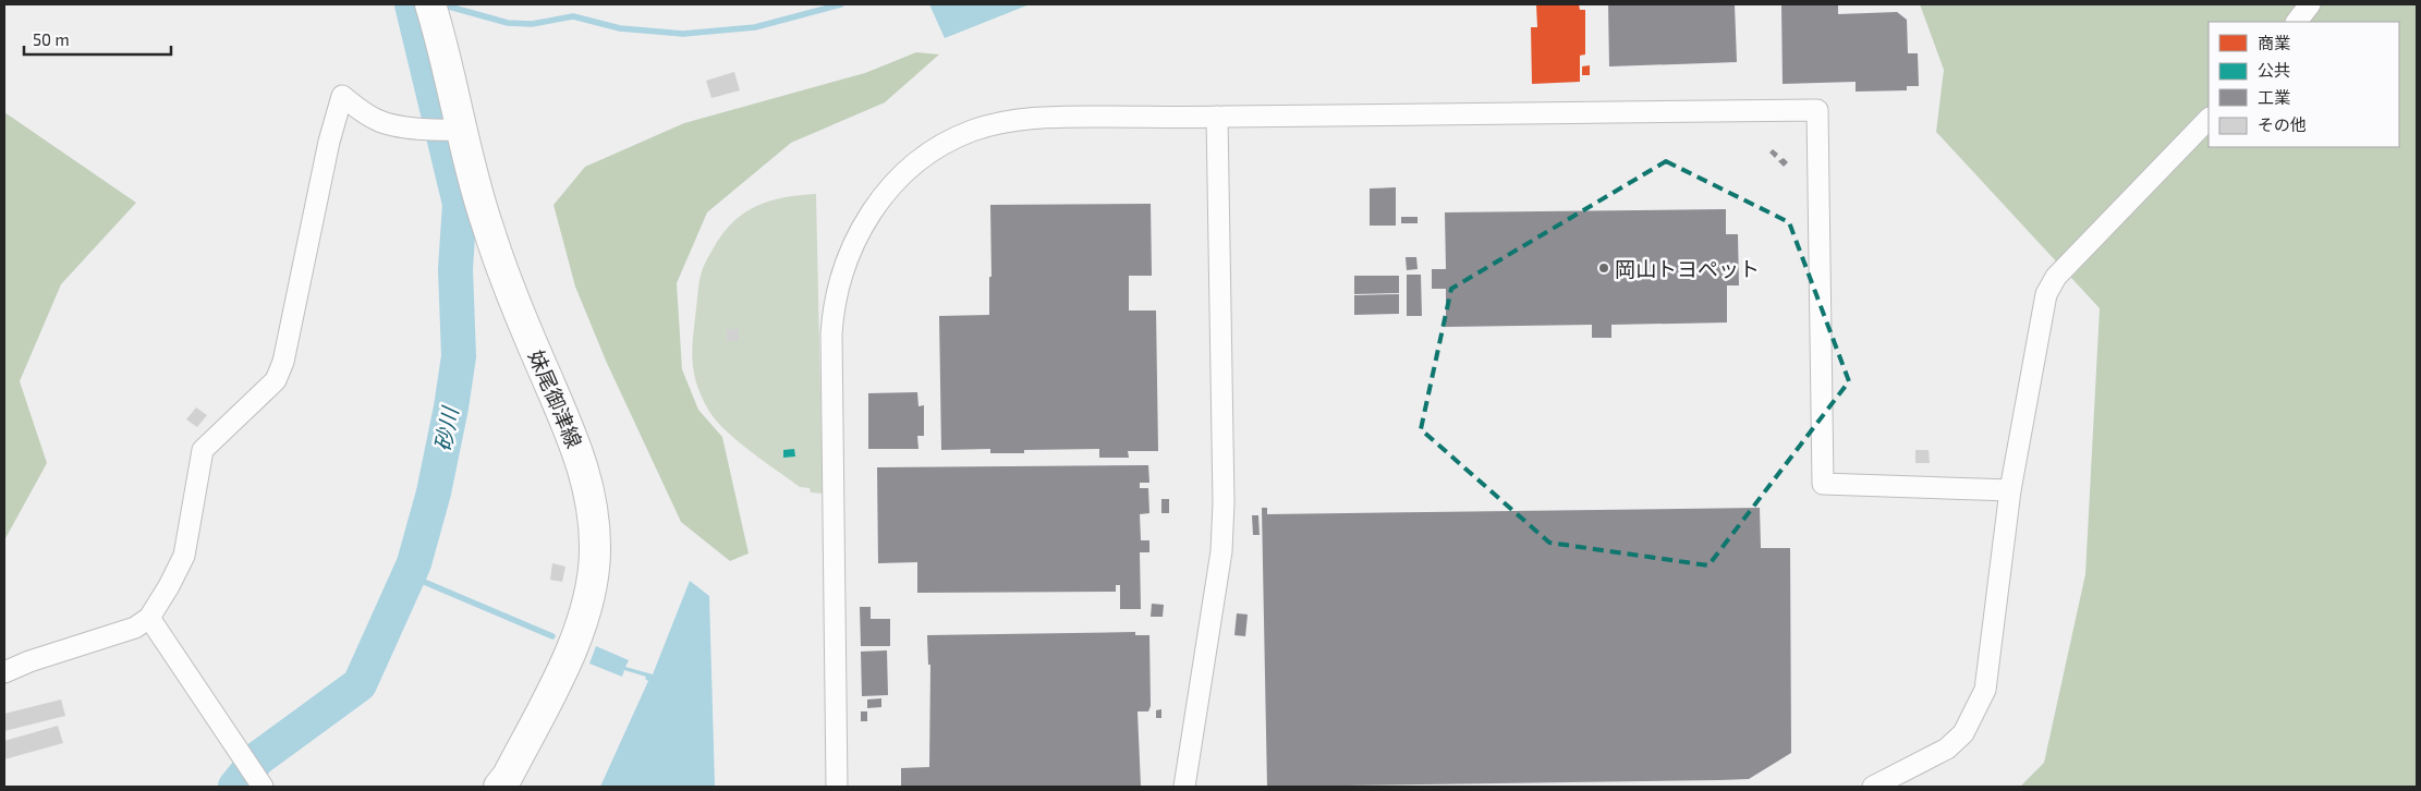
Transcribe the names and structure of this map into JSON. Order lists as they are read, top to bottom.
{
  "streets": {
    "main road": ["妹尾御津線"]
  },
  "water": ["砂川"],
  "places": ["岡山トヨペット"],
  "legend": [
    "商業",
    "公共",
    "工業",
    "その他"
  ],
  "scale_bar": "50 m"
}
